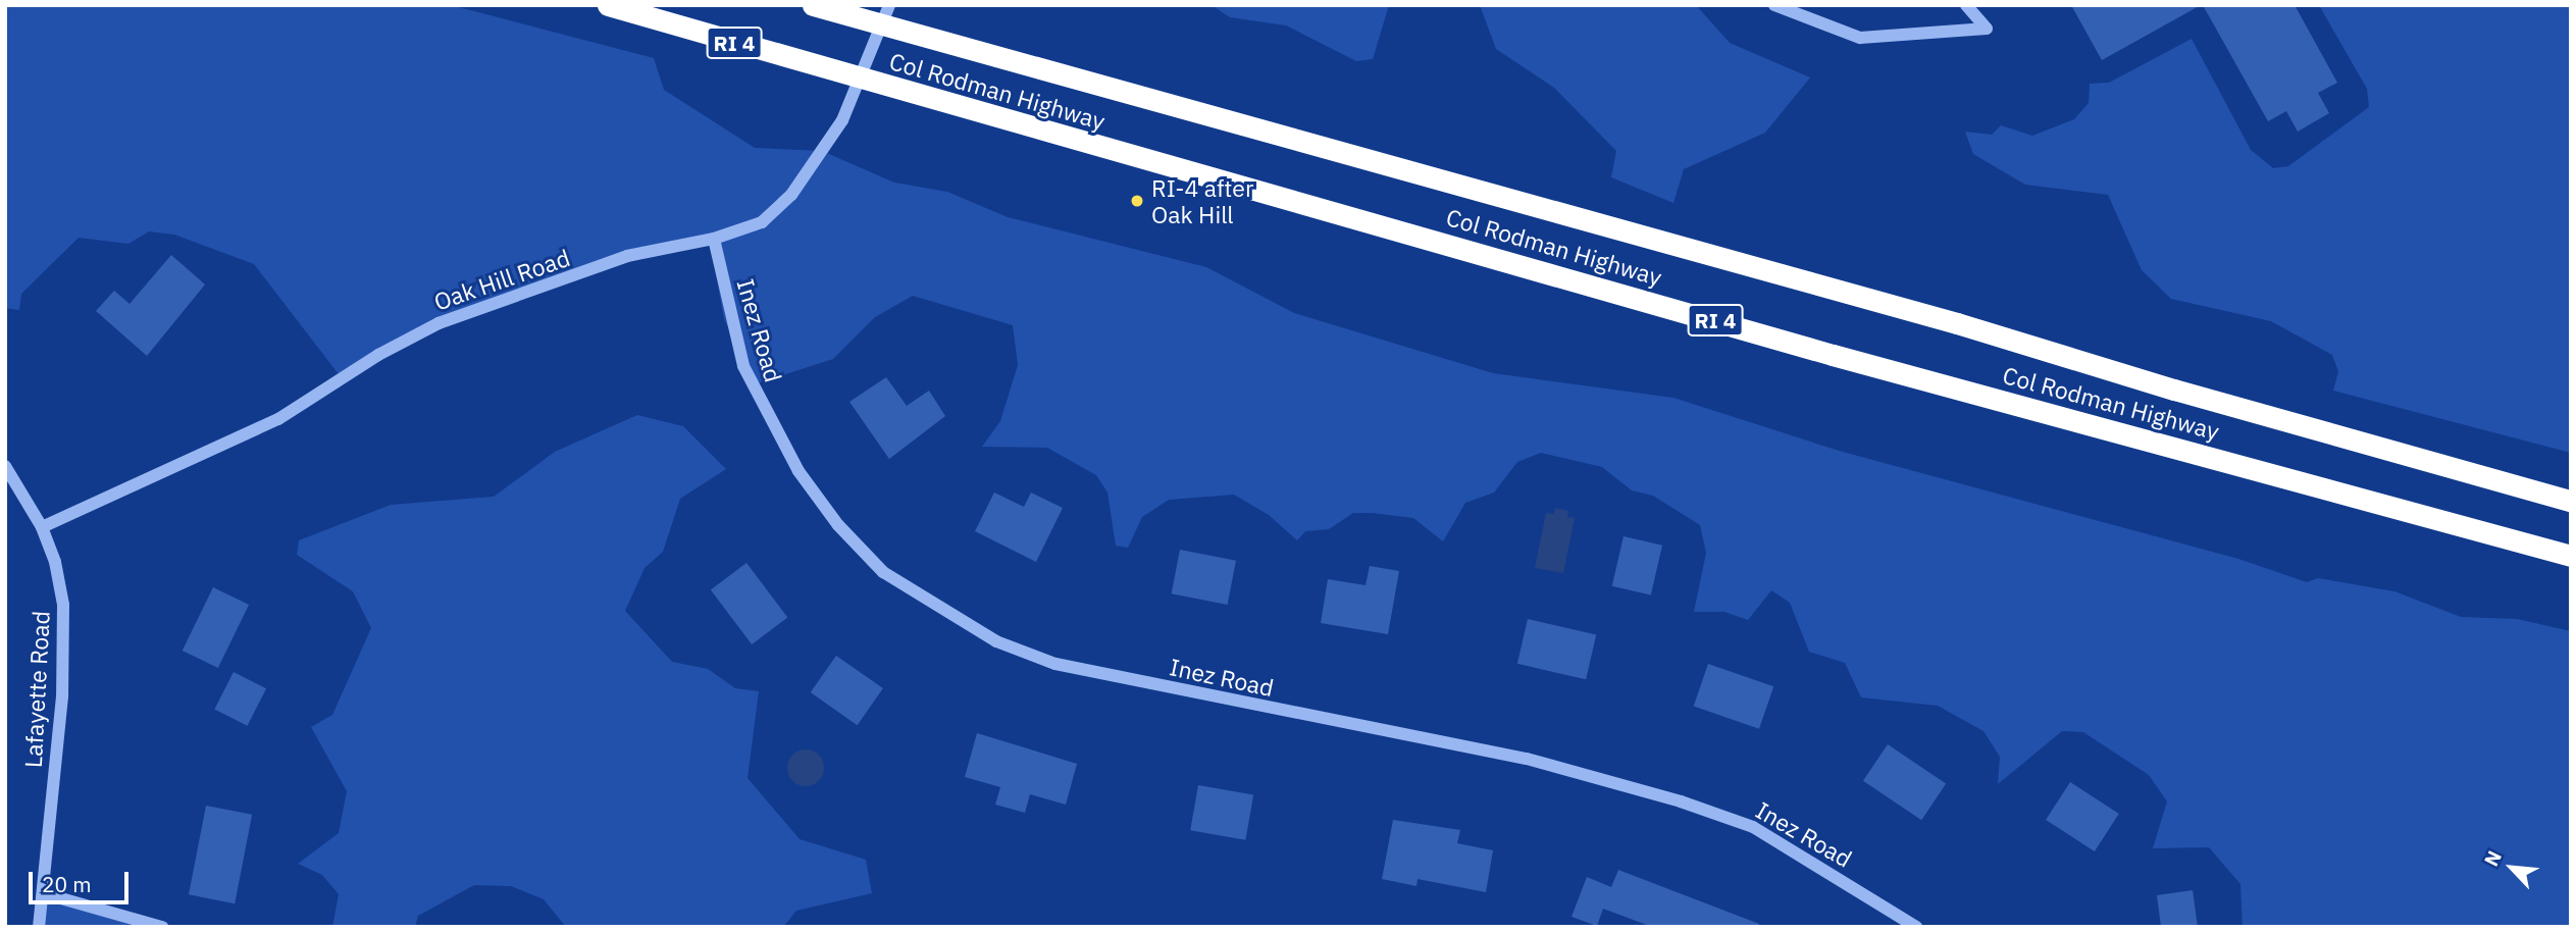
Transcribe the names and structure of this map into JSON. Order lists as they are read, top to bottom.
{
  "streets": {
    "highway": ["RI 4", "Col Rodman Highway"],
    "street": ["Oak Hill Road", "Inez Road", "Lafayette Road"]
  },
  "crossings": [
    ["Col Rodman Highway", "Oak Hill Road"],
    ["Oak Hill Road", "Inez Road"],
    ["Oak Hill Road", "Lafayette Road"]
  ],
  "places": ["RI-4 after Oak Hill"],
  "scale_bar": "20 m",
  "north": "top left"
}
